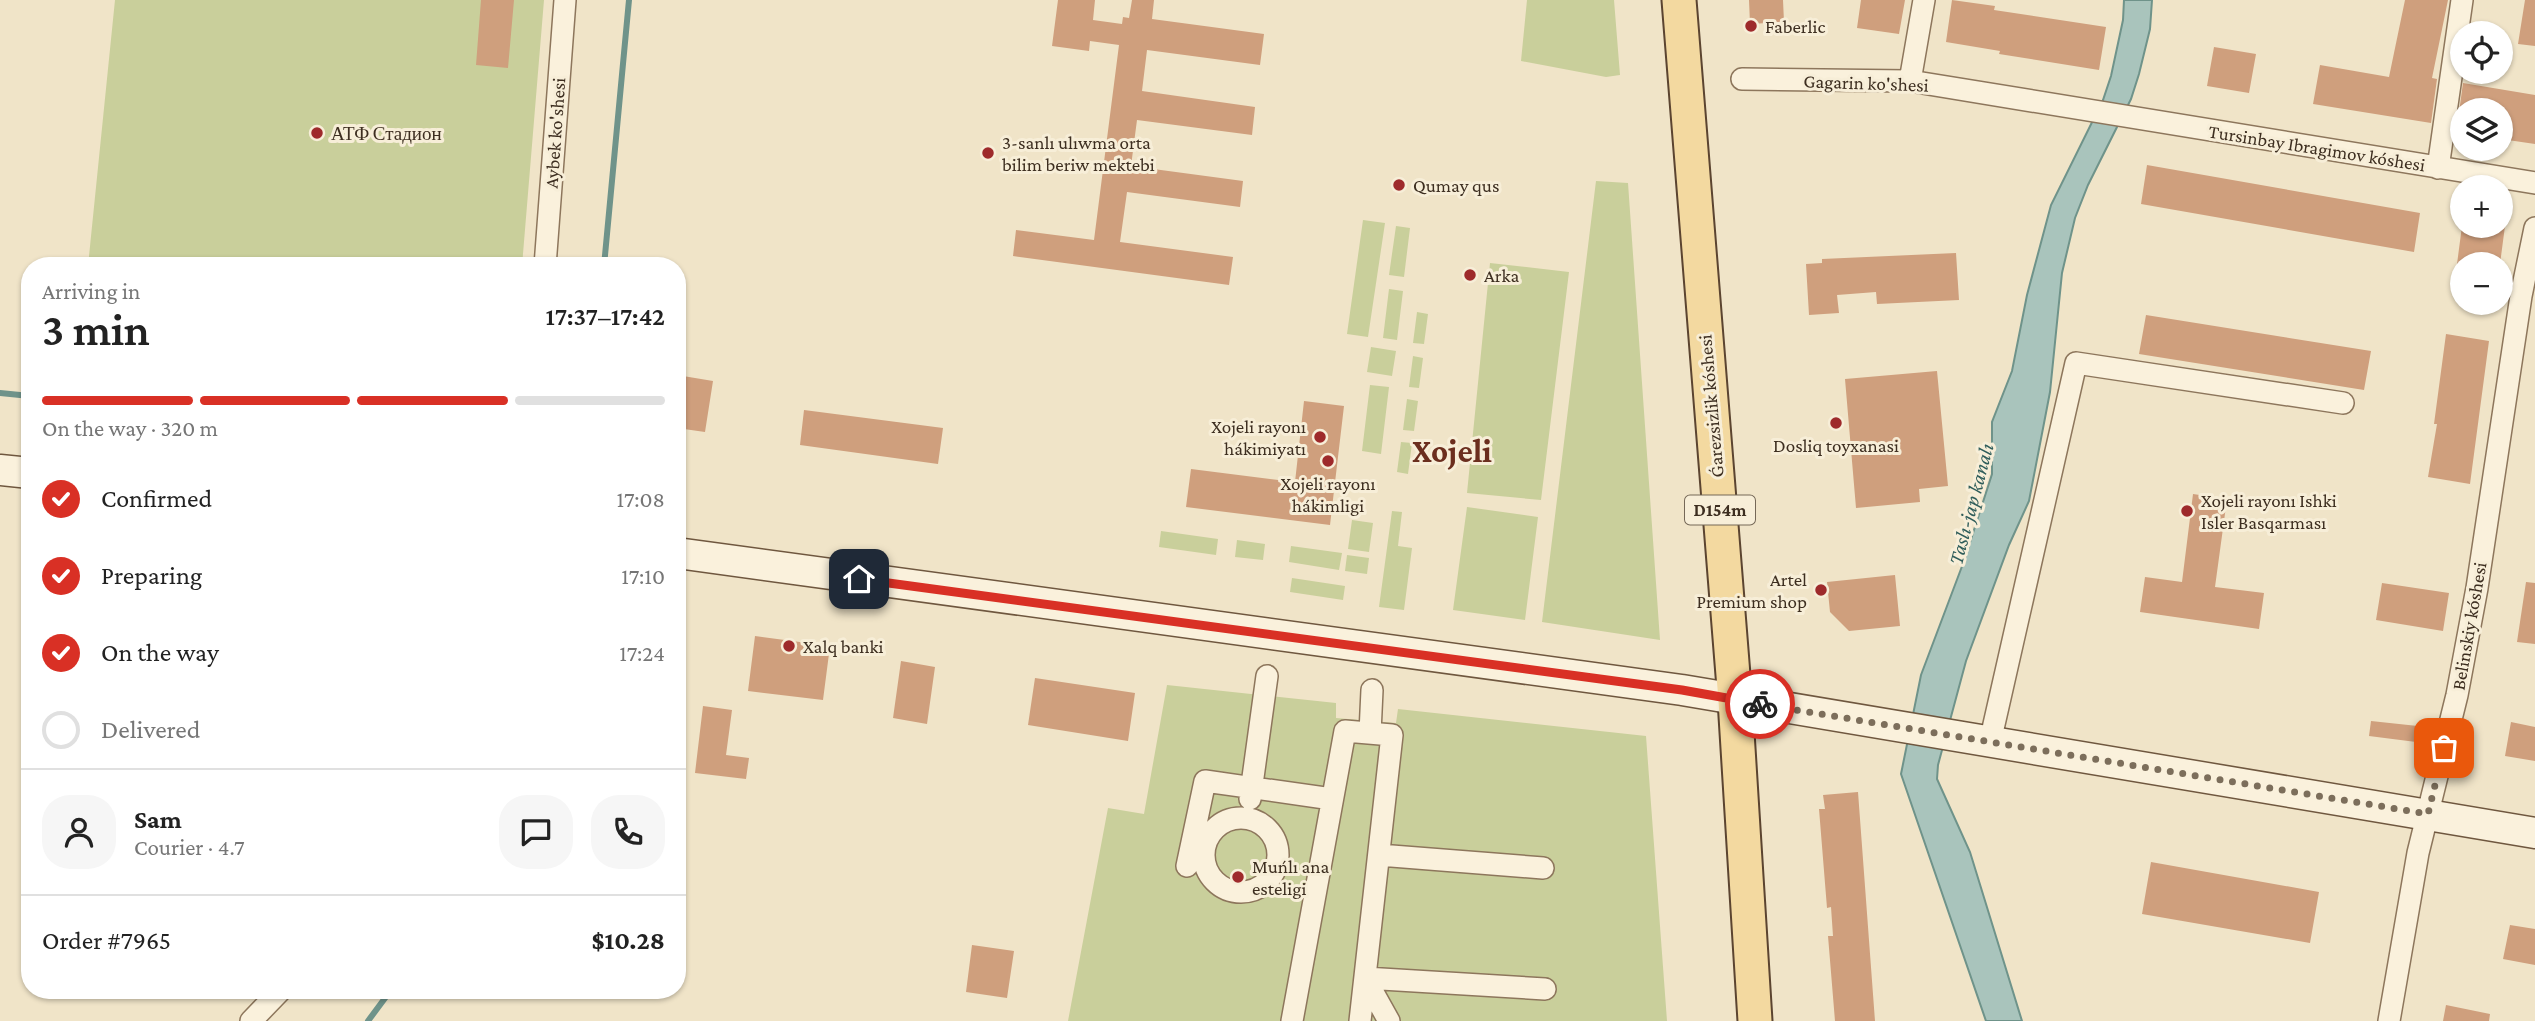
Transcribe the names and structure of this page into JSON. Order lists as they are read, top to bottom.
{
  "streets": {
    "main road": ["Ǵarezsizlik kóshesi", "D154m"],
    "street": [
      "Gagarin ko'shesi",
      "Aybek ko'shesi",
      "Tursinbay Ibragimov kóshesi",
      "Belinskiy kóshesi"
    ]
  },
  "crossings": [
    ["Gagarin ko'shesi", "Tursinbay Ibragimov kóshesi"]
  ],
  "districts": ["Xojeli"],
  "water": ["Taslı-jap kanalı"],
  "places": [
    "Faberlic",
    "АТФ Стадион",
    "3-sanlı ulıwma orta bilim beriw mektebi",
    "Qumay qus",
    "Arka",
    "Dosliq toyxanasi",
    "Xojeli rayonı hákimiyatı",
    "Xojeli rayonı hákimligi",
    "Xojeli rayonı Ishki Isler Basqarması",
    "Artel Premium shop",
    "Xalq banki",
    "Muńlı ana esteligi"
  ],
  "page": {
    "map_buttons": ["+", "−"],
    "heading": ["3 min", "Arriving in", "17:37–17:42"],
    "panel": [
      "Sam",
      "Courier · 4.7",
      "Order #7965",
      "$10.28"
    ],
    "bar": "On the way · 320 m",
    "list": [
      ["Confirmed", "17:08"],
      ["Preparing", "17:10"],
      ["On the way", "17:24"],
      "Delivered"
    ]
  }
}
